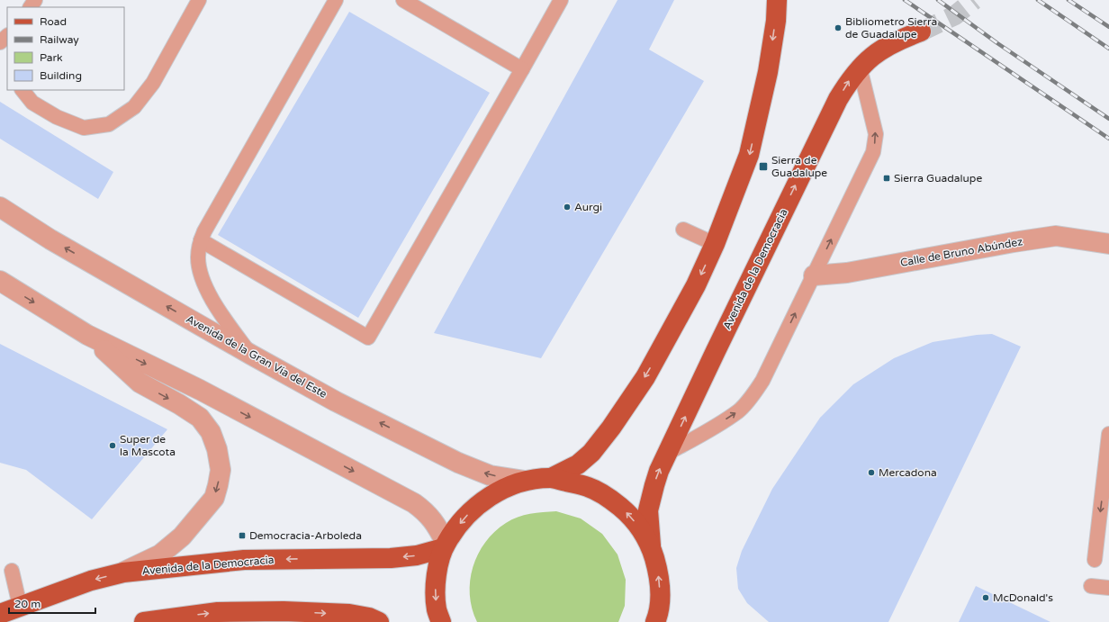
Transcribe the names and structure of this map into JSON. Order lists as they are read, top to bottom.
{
  "streets": {
    "main road": ["Avenida de la Democracia"],
    "street": ["Calle de Bruno Abúndez", "Avenida de la Gran Vía del Este"]
  },
  "places": {
    "other": [
      "Bibliometro Sierra de Guadalupe",
      "Aurgi",
      "Super de la Mascota",
      "Mercadona",
      "McDonald's"
    ],
    "transit": ["Sierra de Guadalupe", "Sierra Guadalupe", "Democracia-Arboleda"]
  },
  "legend": [
    "Road",
    "Railway",
    "Park",
    "Building"
  ],
  "scale_bar": "20 m"
}
